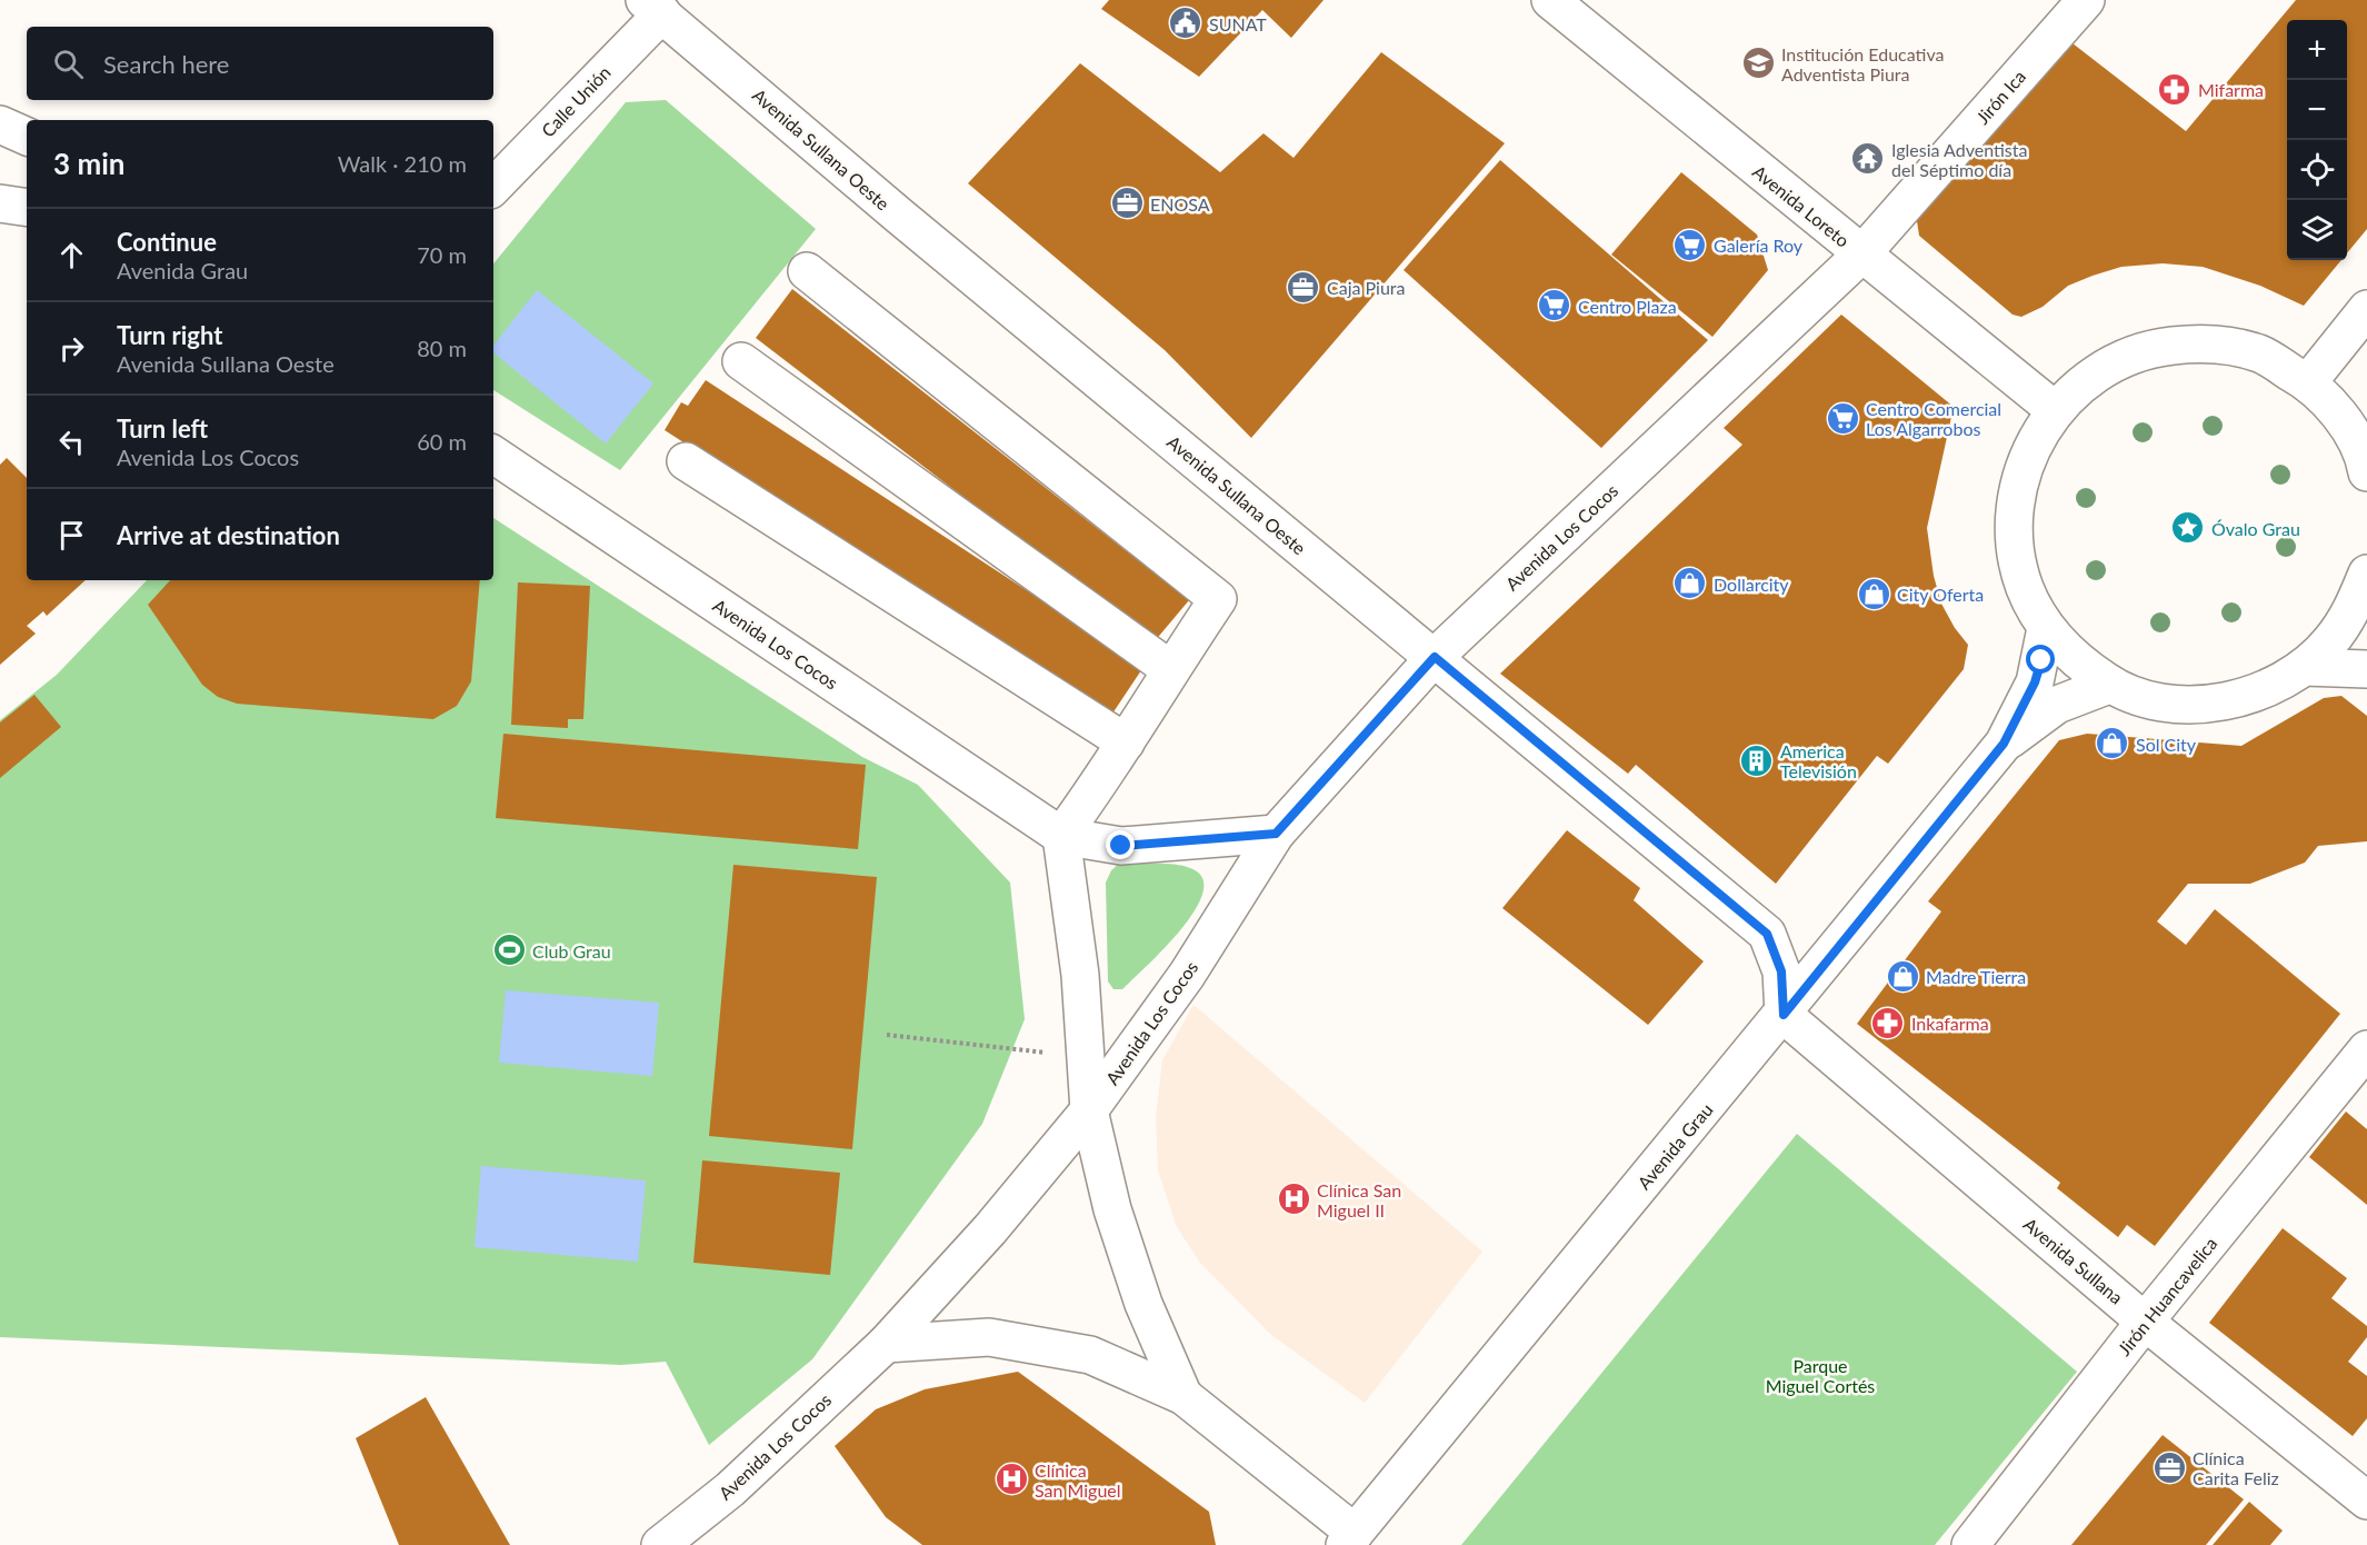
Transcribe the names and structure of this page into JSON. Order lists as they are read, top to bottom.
{
  "streets": {
    "street": [
      "Jirón Ica",
      "Calle Unión",
      "Avenida Sullana Oeste",
      "Avenida Loreto",
      "Avenida Los Cocos",
      "Avenida Grau",
      "Avenida Sullana",
      "Jirón Huancavelica"
    ]
  },
  "crossings": [
    ["Jirón Ica", "Avenida Loreto"],
    ["Jirón Ica", "Avenida Los Cocos"],
    ["Calle Unión", "Avenida Sullana Oeste"],
    ["Avenida Sullana Oeste", "Avenida Los Cocos"],
    ["Avenida Sullana Oeste", "Avenida Grau"],
    ["Avenida Sullana Oeste", "Avenida Sullana"],
    ["Avenida Loreto", "Avenida Los Cocos"],
    ["Avenida Los Cocos", "Avenida Grau"],
    ["Avenida Grau", "Avenida Sullana"],
    ["Avenida Sullana", "Jirón Huancavelica"]
  ],
  "parks": ["Parque Miguel Cortés"],
  "places": {
    "public building": ["SUNAT"],
    "school or university": ["Institución Educativa Adventista Piura"],
    "pharmacy": ["Mifarma", "Inkafarma"],
    "temple": ["Iglesia Adventista del Séptimo día"],
    "office": ["ENOSA", "Caja Piura", "Clínica Carita Feliz"],
    "supermarket": ["Galería Roy", "Centro Plaza", "Centro Comercial Los Algarrobos"],
    "place": ["Óvalo Grau"],
    "shop": [
      "Dollarcity",
      "City Oferta",
      "Sol City",
      "Madre Tierra"
    ],
    "building": ["America Televisión"],
    "sports": ["Club Grau"],
    "hospital": ["Clínica San Miguel II", "Clínica San Miguel"]
  },
  "page": {
    "map_buttons": ["+", "−"],
    "search": "Search here",
    "heading": ["3 min", "Walk · 210 m"],
    "list": [
      ["Continue", "Avenida Grau", "70 m"],
      ["Turn right", "Avenida Sullana Oeste", "80 m"],
      ["Turn left", "Avenida Los Cocos", "60 m"],
      "Arrive at destination"
    ]
  }
}
